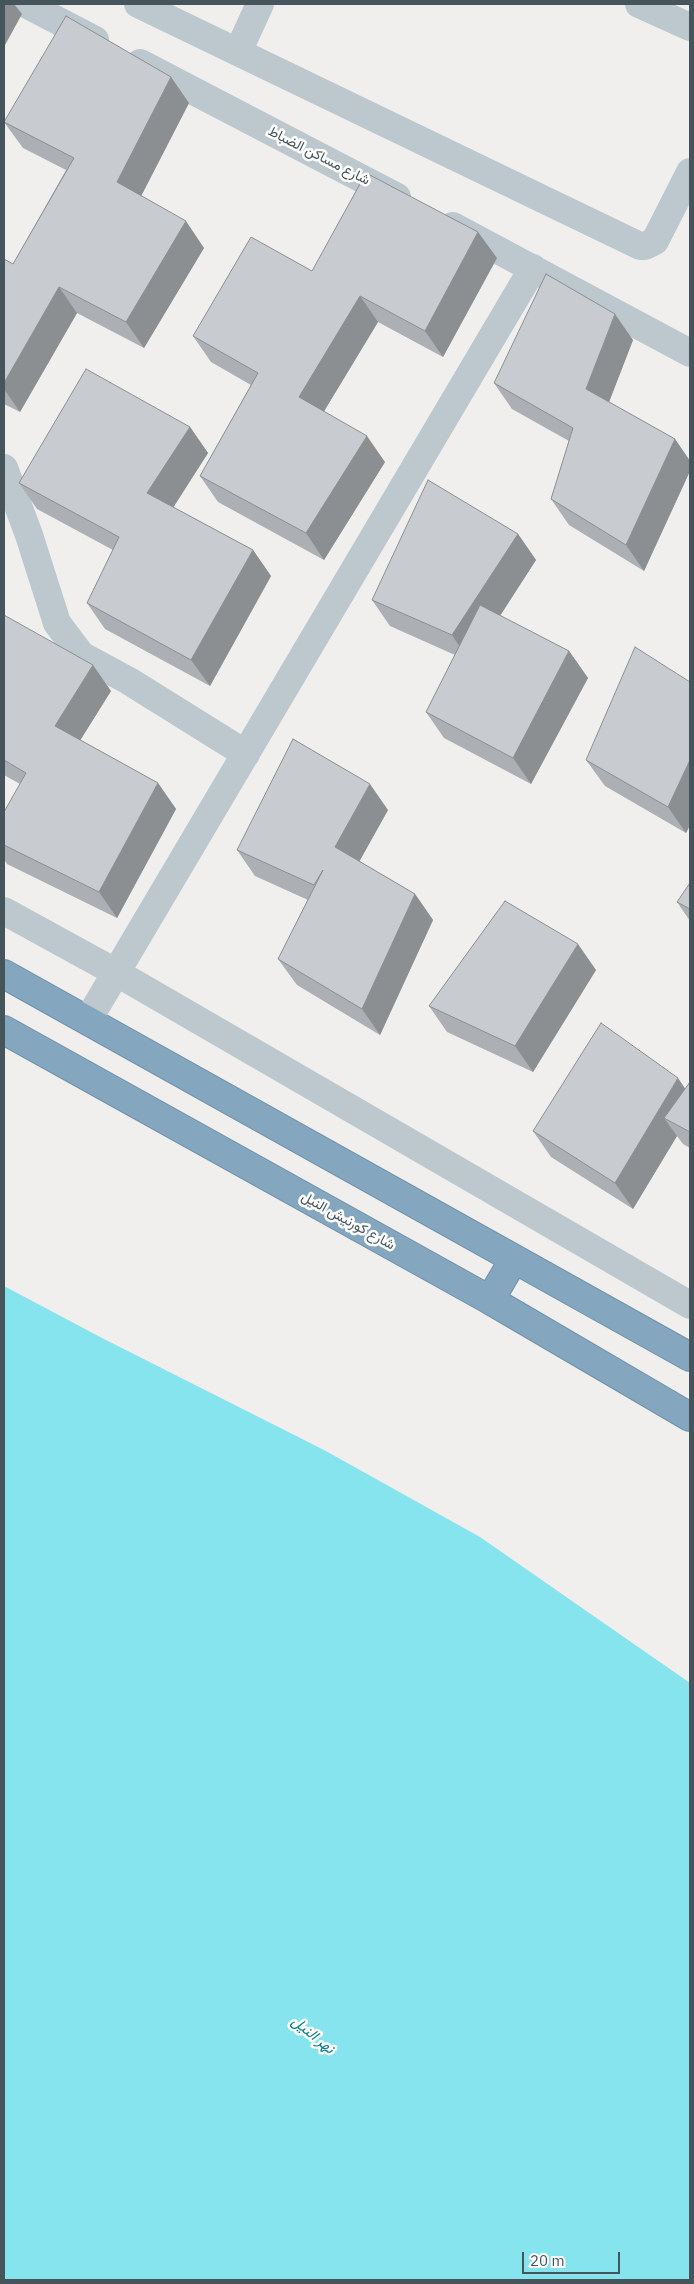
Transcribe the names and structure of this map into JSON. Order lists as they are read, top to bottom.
{
  "streets": {
    "highway": ["شارع كورنيش النيل"],
    "street": ["شارع مساكن الضباط"]
  },
  "water": ["نهر النيل"],
  "scale_bar": "20 m"
}
